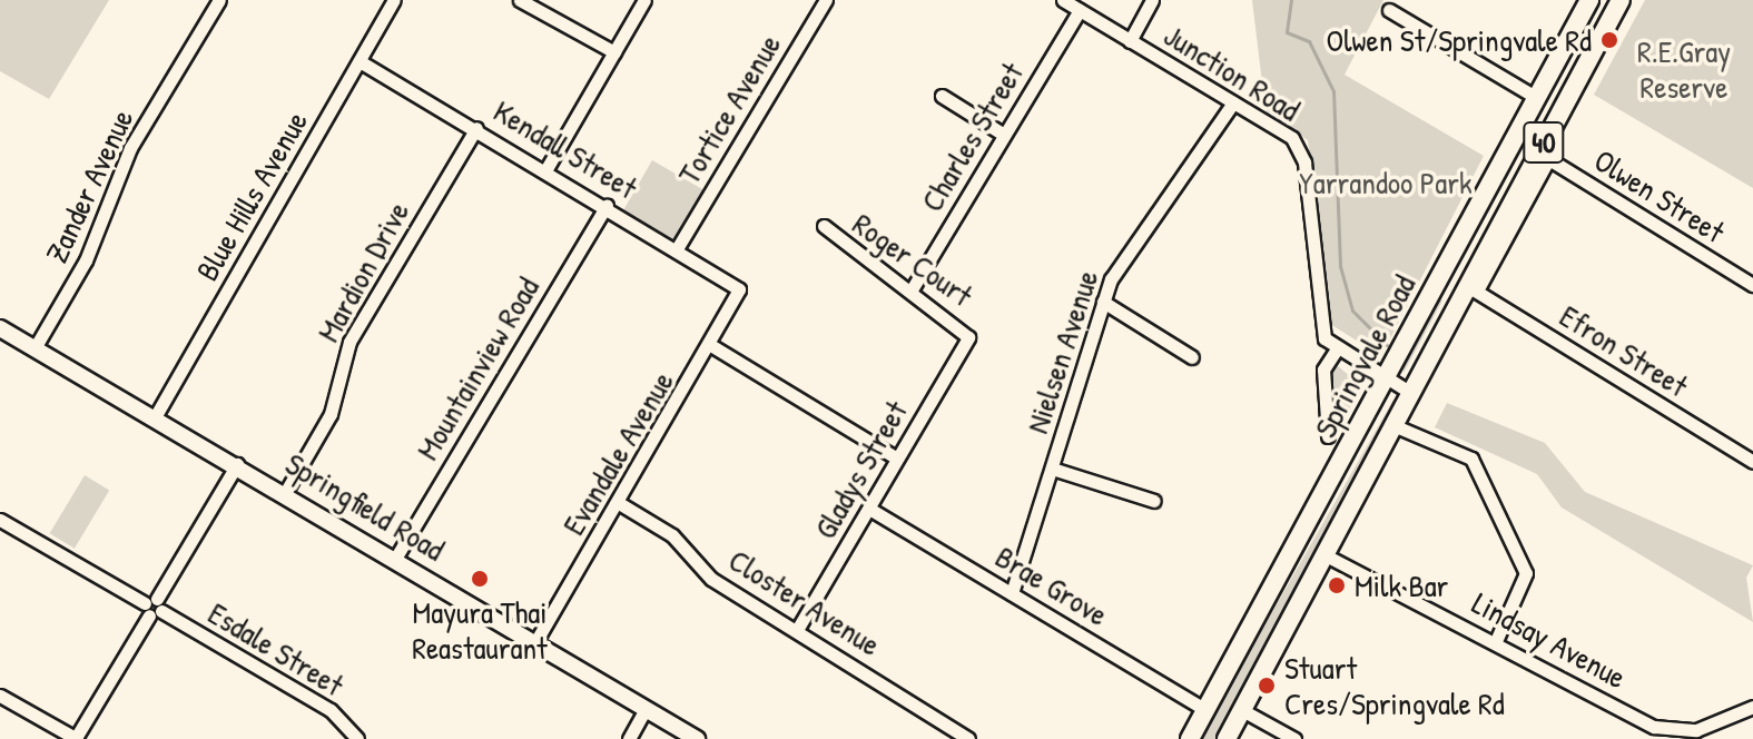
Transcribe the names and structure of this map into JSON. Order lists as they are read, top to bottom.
{
  "streets": {
    "highway": ["40", "Springvale Road"],
    "main road": ["Springfield Road"],
    "street": [
      "Junction Road",
      "Tortice Avenue",
      "Charles Street",
      "Kendall Street",
      "Zander Avenue",
      "Blue Hills Avenue",
      "Olwen Street",
      "Roger Court",
      "Mardion Drive",
      "Efron Street",
      "Nielsen Avenue",
      "Mountainview Road",
      "Evandale Avenue",
      "Gladys Street",
      "Brae Grove",
      "Closter Avenue",
      "Lindsay Avenue",
      "Esdale Street"
    ]
  },
  "crossings": [
    ["Junction Road", "Charles Street"],
    ["Junction Road", "Nielsen Avenue"],
    ["Tortice Avenue", "Kendall Street"],
    ["Charles Street", "Roger Court"],
    ["Kendall Street", "Blue Hills Avenue"],
    ["Kendall Street", "Mardion Drive"],
    ["Kendall Street", "Mountainview Road"],
    ["Kendall Street", "Evandale Avenue"],
    ["Zander Avenue", "Springfield Road"],
    ["Blue Hills Avenue", "Springfield Road"],
    ["Olwen Street", "Springvale Road"],
    ["Roger Court", "Gladys Street"],
    ["Mardion Drive", "Springfield Road"],
    ["Efron Street", "Springvale Road"],
    ["Nielsen Avenue", "Brae Grove"],
    ["Springvale Road", "Brae Grove"],
    ["Springvale Road", "Lindsay Avenue"],
    ["Mountainview Road", "Springfield Road"],
    ["Evandale Avenue", "Springfield Road"],
    ["Evandale Avenue", "Closter Avenue"],
    ["Gladys Street", "Brae Grove"],
    ["Gladys Street", "Closter Avenue"]
  ],
  "parks": ["R.E.Gray Reserve", "Yarrandoo Park"],
  "places": [
    "Olwen St/Springvale Rd",
    "Mayura Thai Reastaurant",
    "Milk Bar",
    "Stuart Cres/Springvale Rd"
  ]
}
